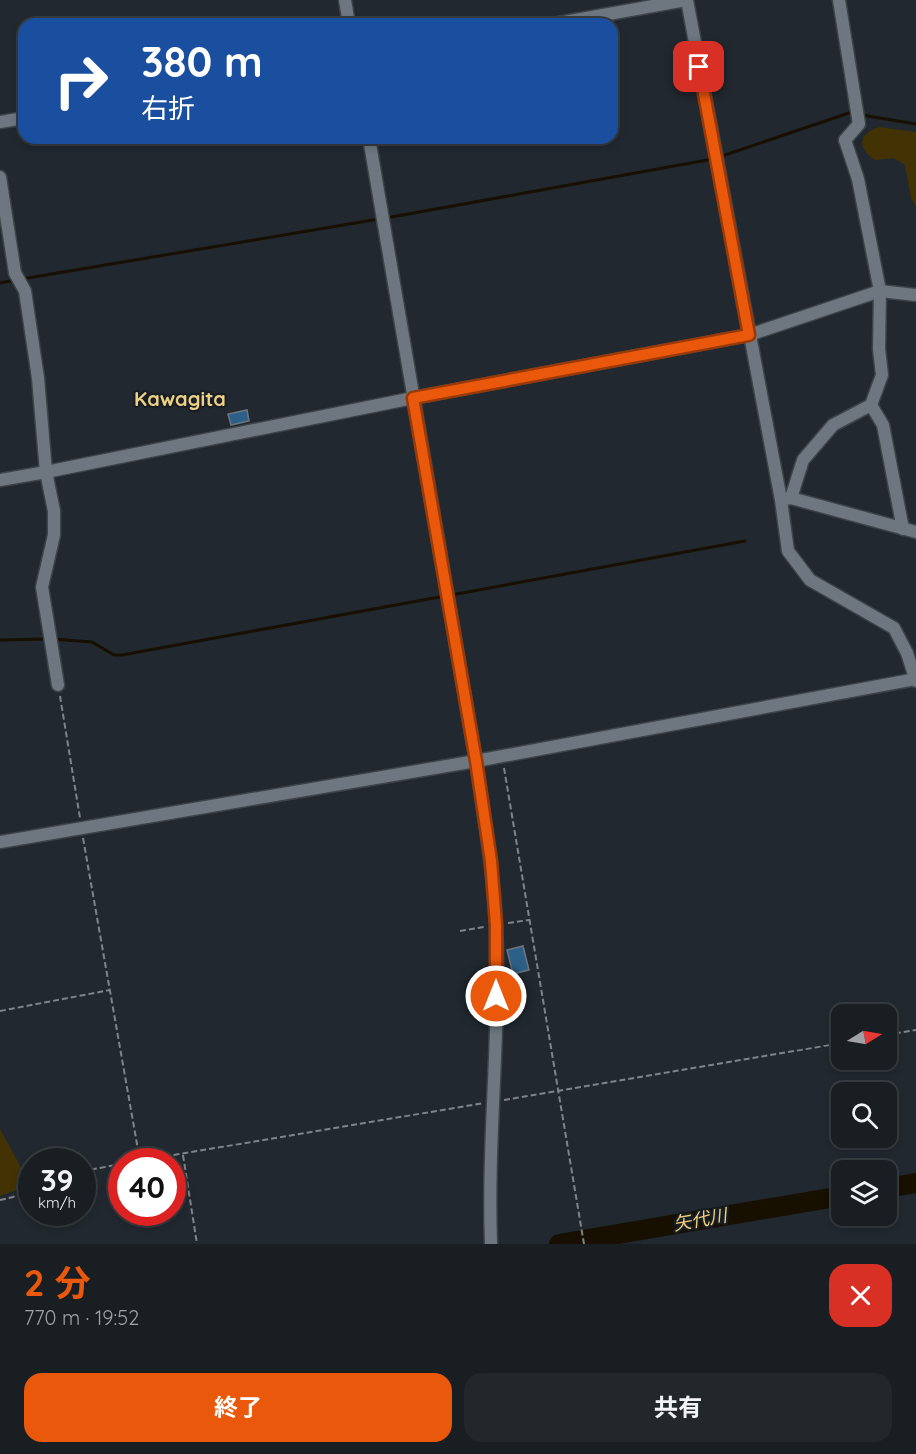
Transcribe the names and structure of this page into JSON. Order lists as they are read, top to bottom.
{
  "districts": ["Kawagita"],
  "water": ["矢代川"],
  "north": "right",
  "page": {
    "turn": ["380 m", "右折"],
    "speed": "39 km/h",
    "limit": "40",
    "heading": ["2 分", "770 m · 19:52"],
    "buttons": ["終了", "共有"]
  }
}
